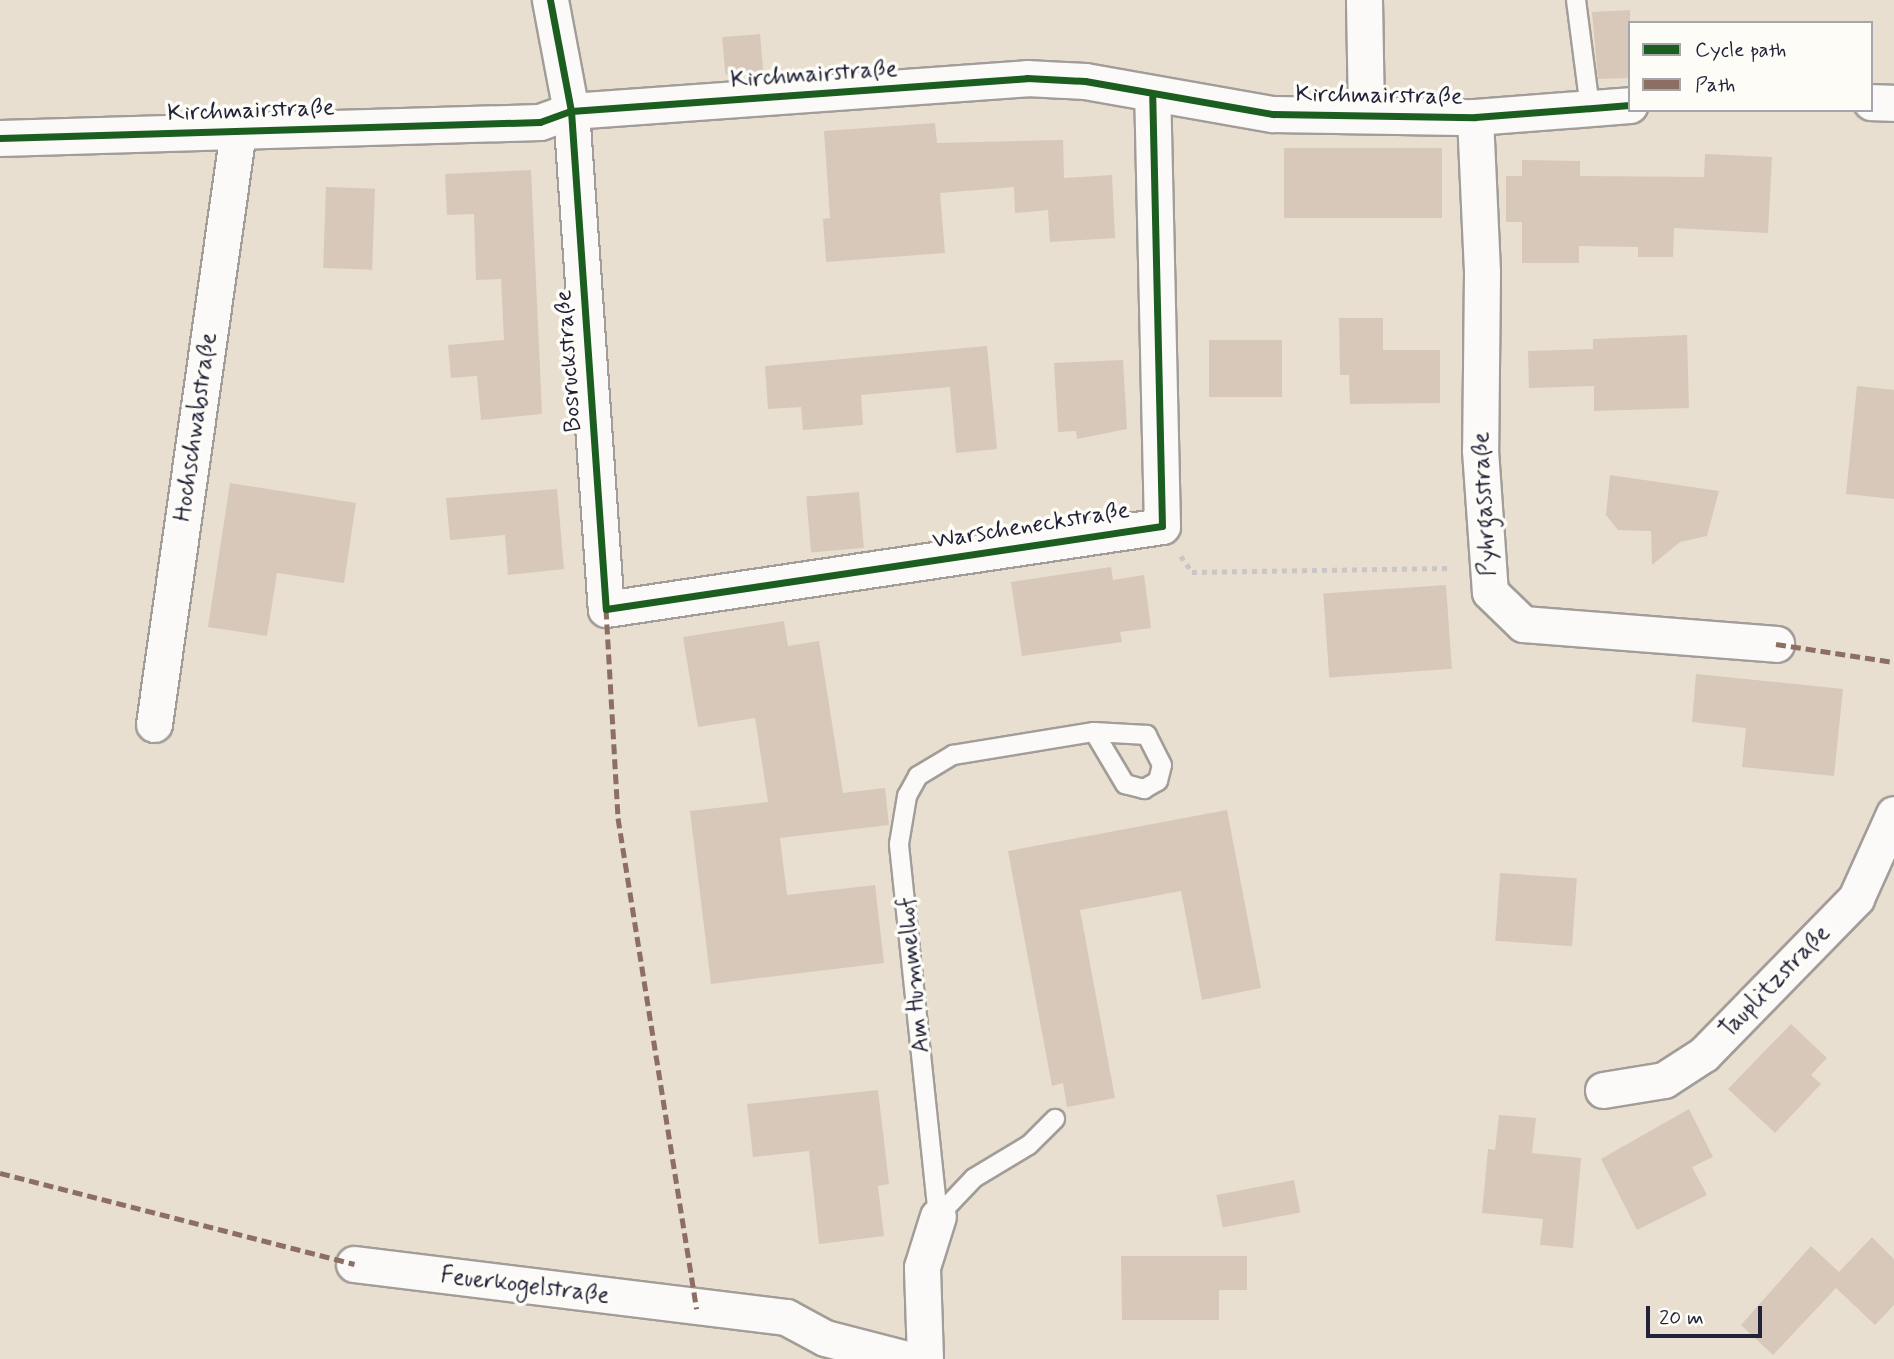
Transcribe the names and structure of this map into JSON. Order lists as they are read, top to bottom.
{
  "streets": {
    "street": [
      "Kirchmairstraße",
      "Bosruckstraße",
      "Hochschwabstraße",
      "Pyhrgasstraße",
      "Warscheneckstraße",
      "Am Hummelhof",
      "Tauplitzstraße",
      "Feuerkogelstraße"
    ]
  },
  "crossings": [
    ["Kirchmairstraße", "Bosruckstraße"],
    ["Kirchmairstraße", "Hochschwabstraße"],
    ["Kirchmairstraße", "Pyhrgasstraße"],
    ["Kirchmairstraße", "Warscheneckstraße"],
    ["Bosruckstraße", "Warscheneckstraße"]
  ],
  "legend": ["Cycle path", "Path"],
  "scale_bar": "20 m"
}
